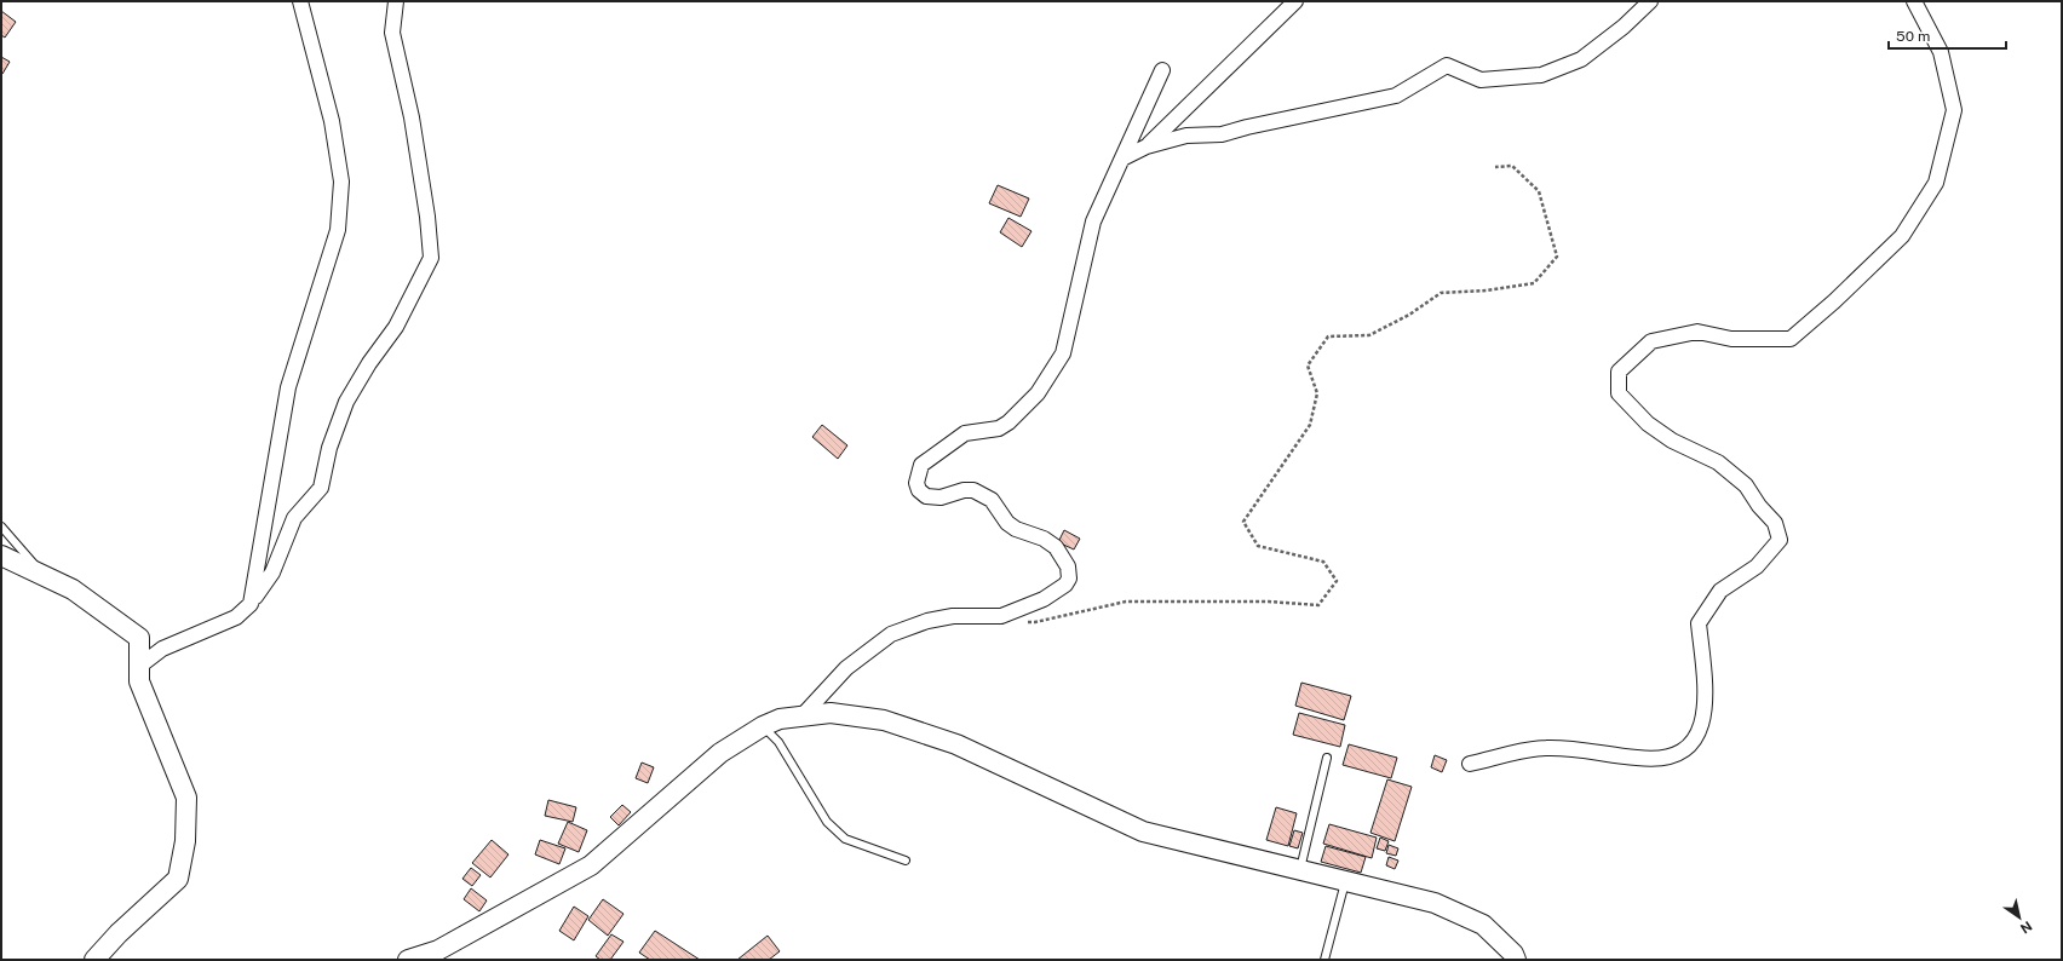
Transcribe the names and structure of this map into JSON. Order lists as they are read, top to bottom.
{
  "scale_bar": "50 m",
  "north": "bottom right"
}
